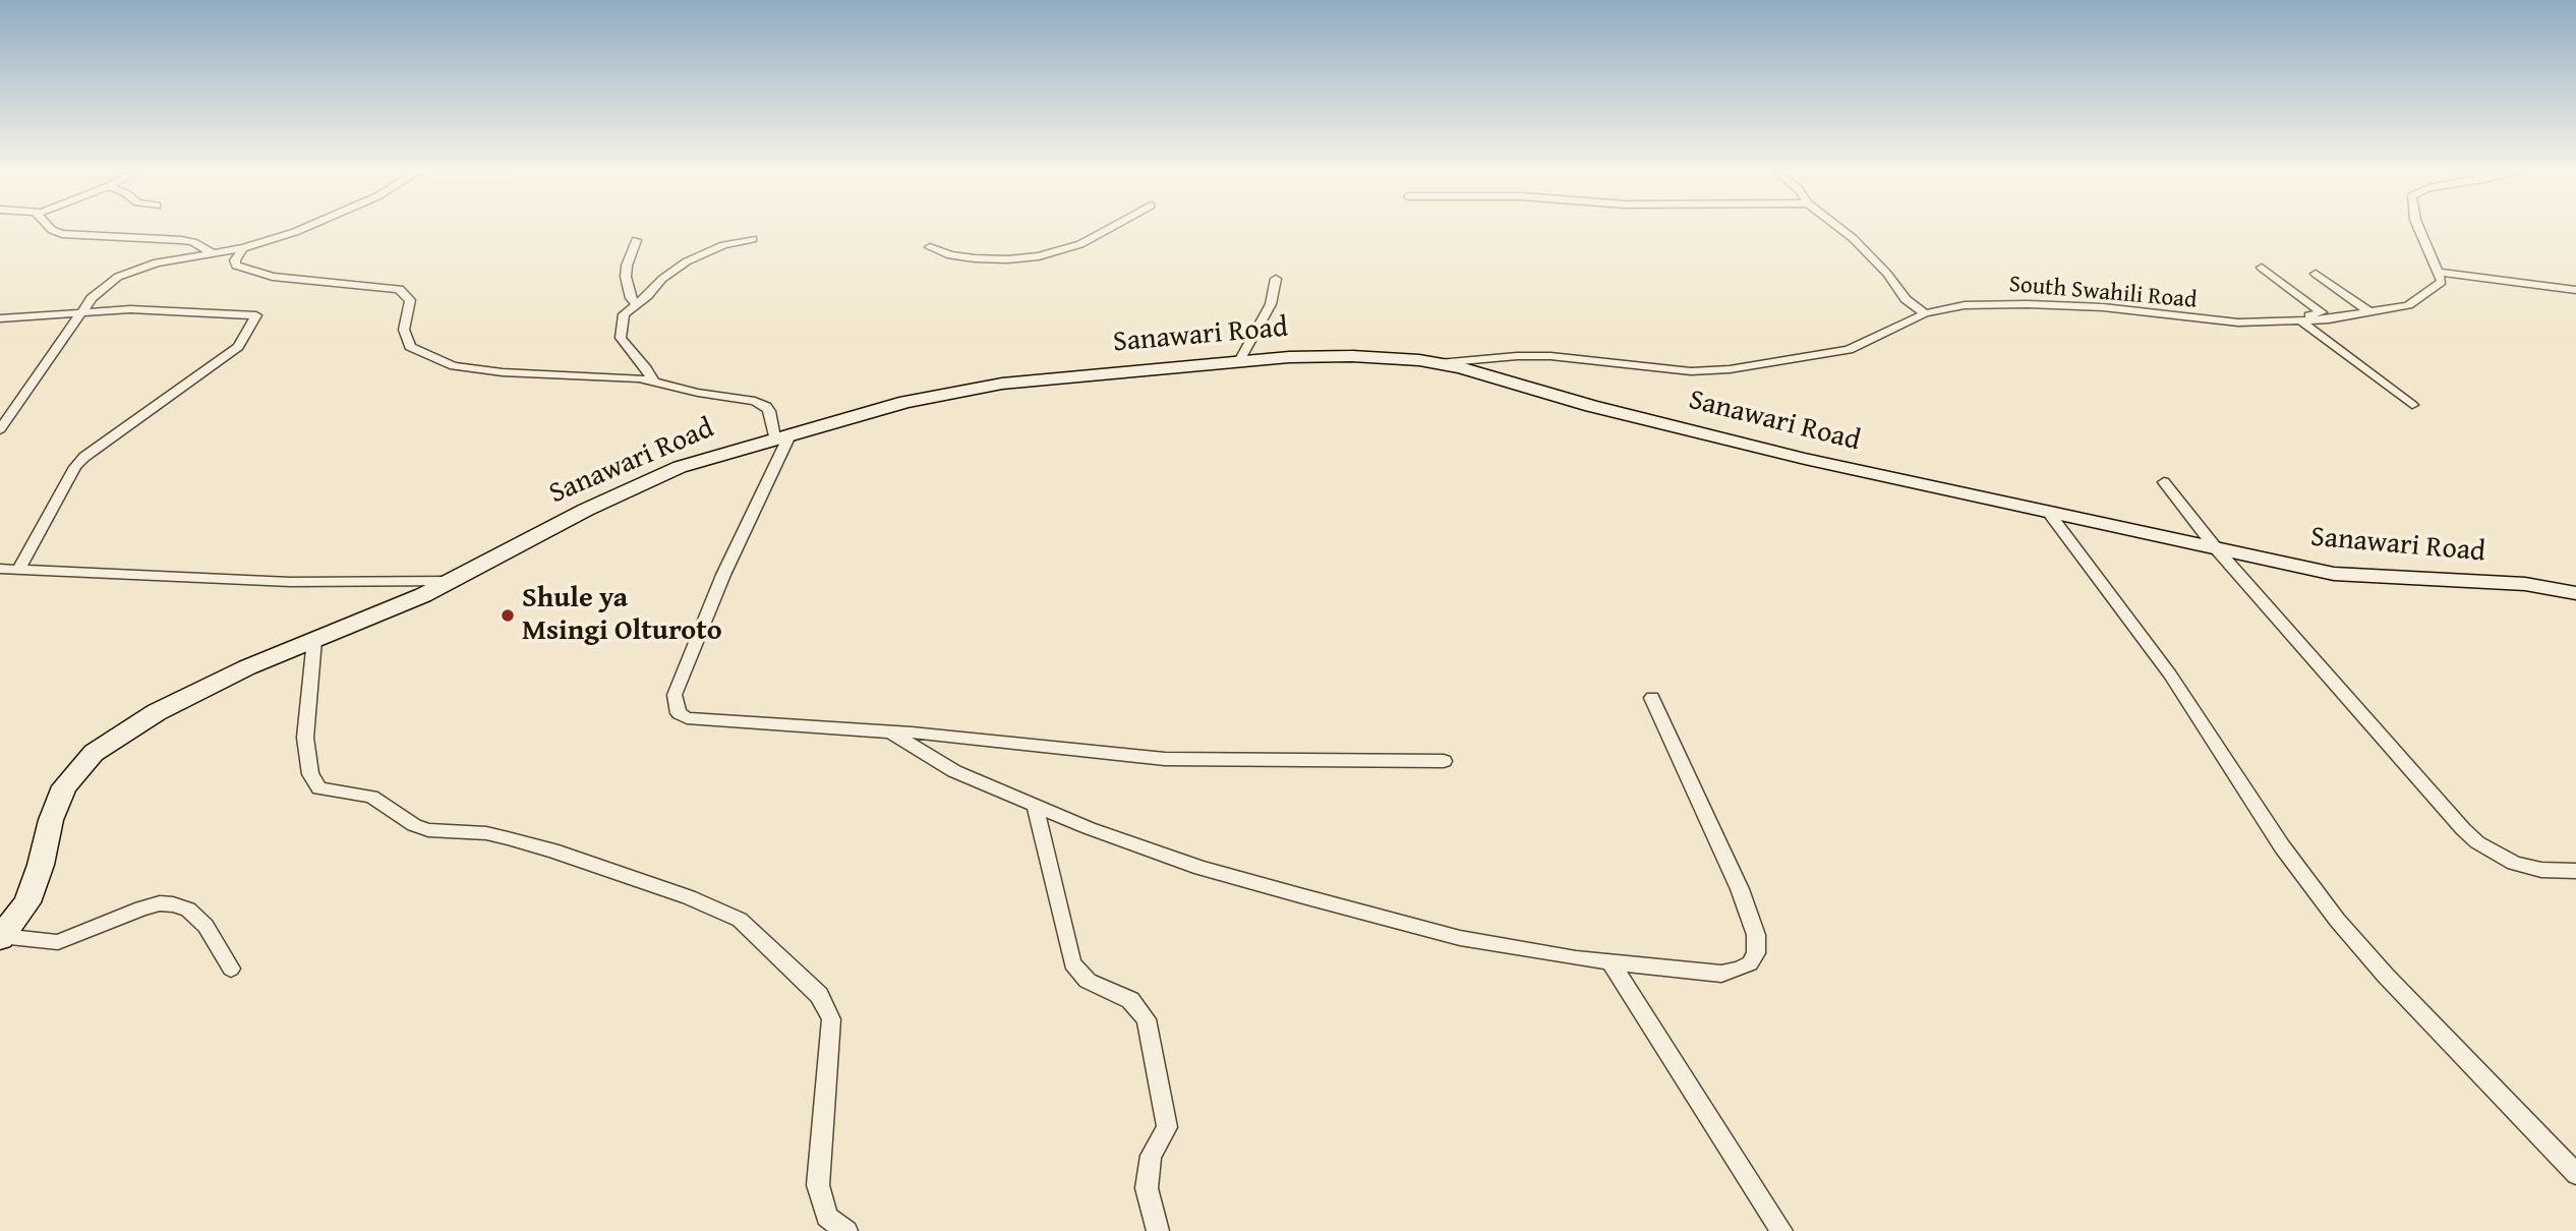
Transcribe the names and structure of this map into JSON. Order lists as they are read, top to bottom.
{
  "streets": {
    "street": ["South Swahili Road", "Sanawari Road"]
  },
  "crossings": [
    ["South Swahili Road", "Sanawari Road"]
  ],
  "places": ["Shule ya Msingi Olturoto"]
}
